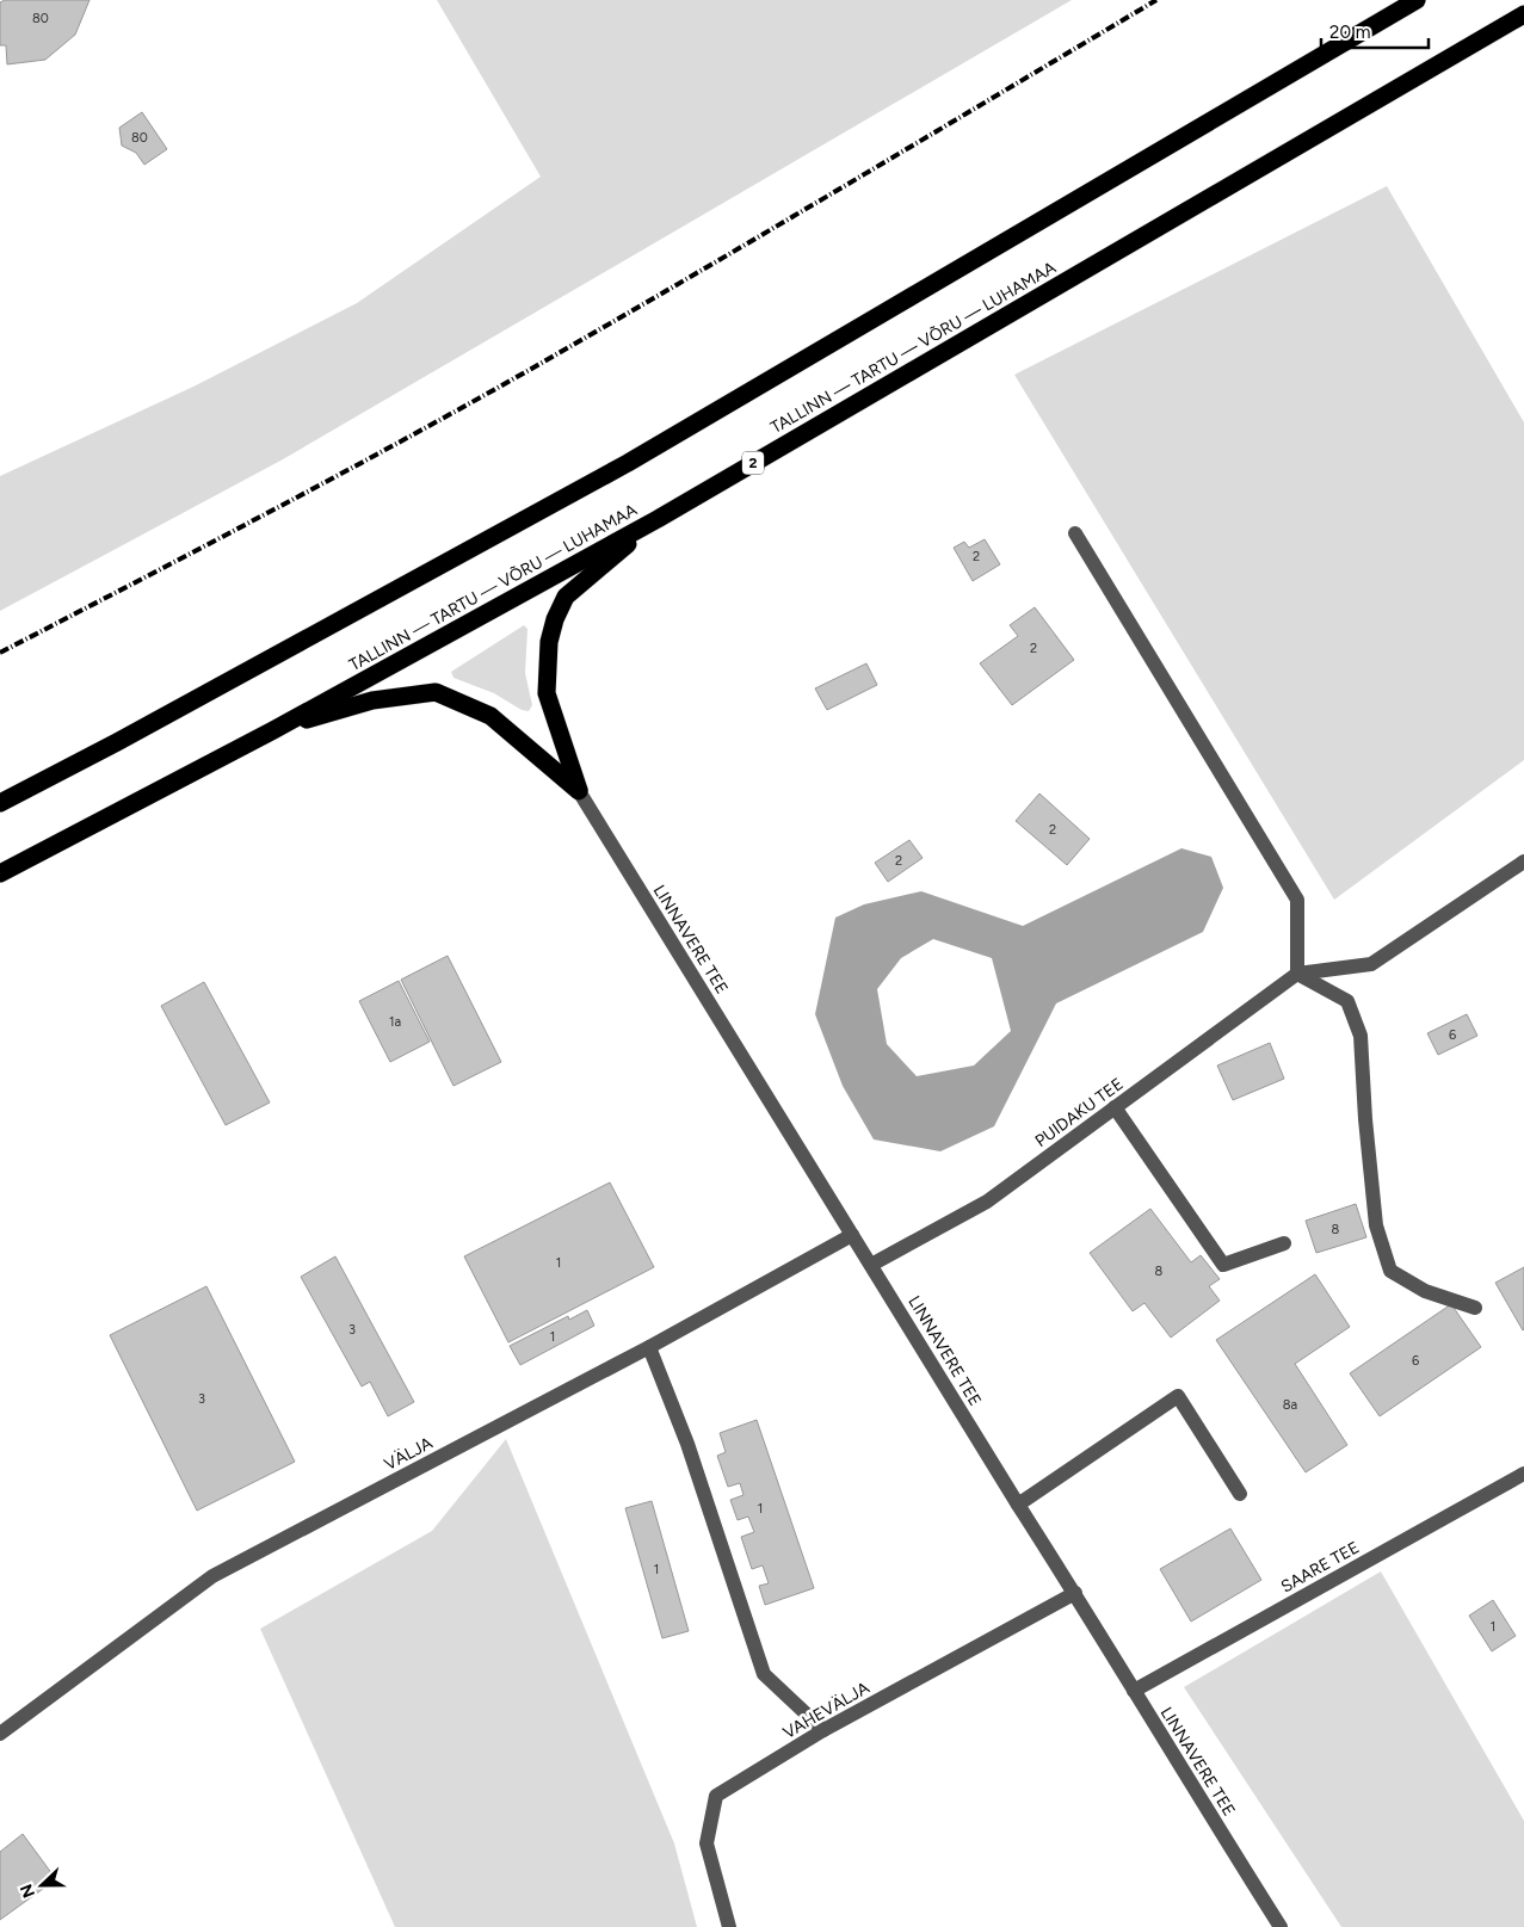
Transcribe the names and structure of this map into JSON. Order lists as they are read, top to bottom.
{
  "streets": {
    "highway": ["TALLINN — TARTU — VÕRU — LUHAMAA", "2"],
    "street": [
      "LINNAVERE TEE",
      "PUIDAKU TEE",
      "VÄLJA",
      "SAARE TEE",
      "VAHEVÄLJA"
    ]
  },
  "crossings": [
    ["LINNAVERE TEE", "PUIDAKU TEE"],
    ["LINNAVERE TEE", "VÄLJA"],
    ["LINNAVERE TEE", "SAARE TEE"],
    ["LINNAVERE TEE", "VAHEVÄLJA"]
  ],
  "house_numbers": [
    "80",
    "80",
    "2",
    "2",
    "2",
    "2",
    "1a",
    "6",
    "8",
    "1",
    "8",
    "3",
    "1",
    "6",
    "3",
    "8a",
    "1",
    "1",
    "1"
  ],
  "scale_bar": "20 m",
  "north": "left"
}
